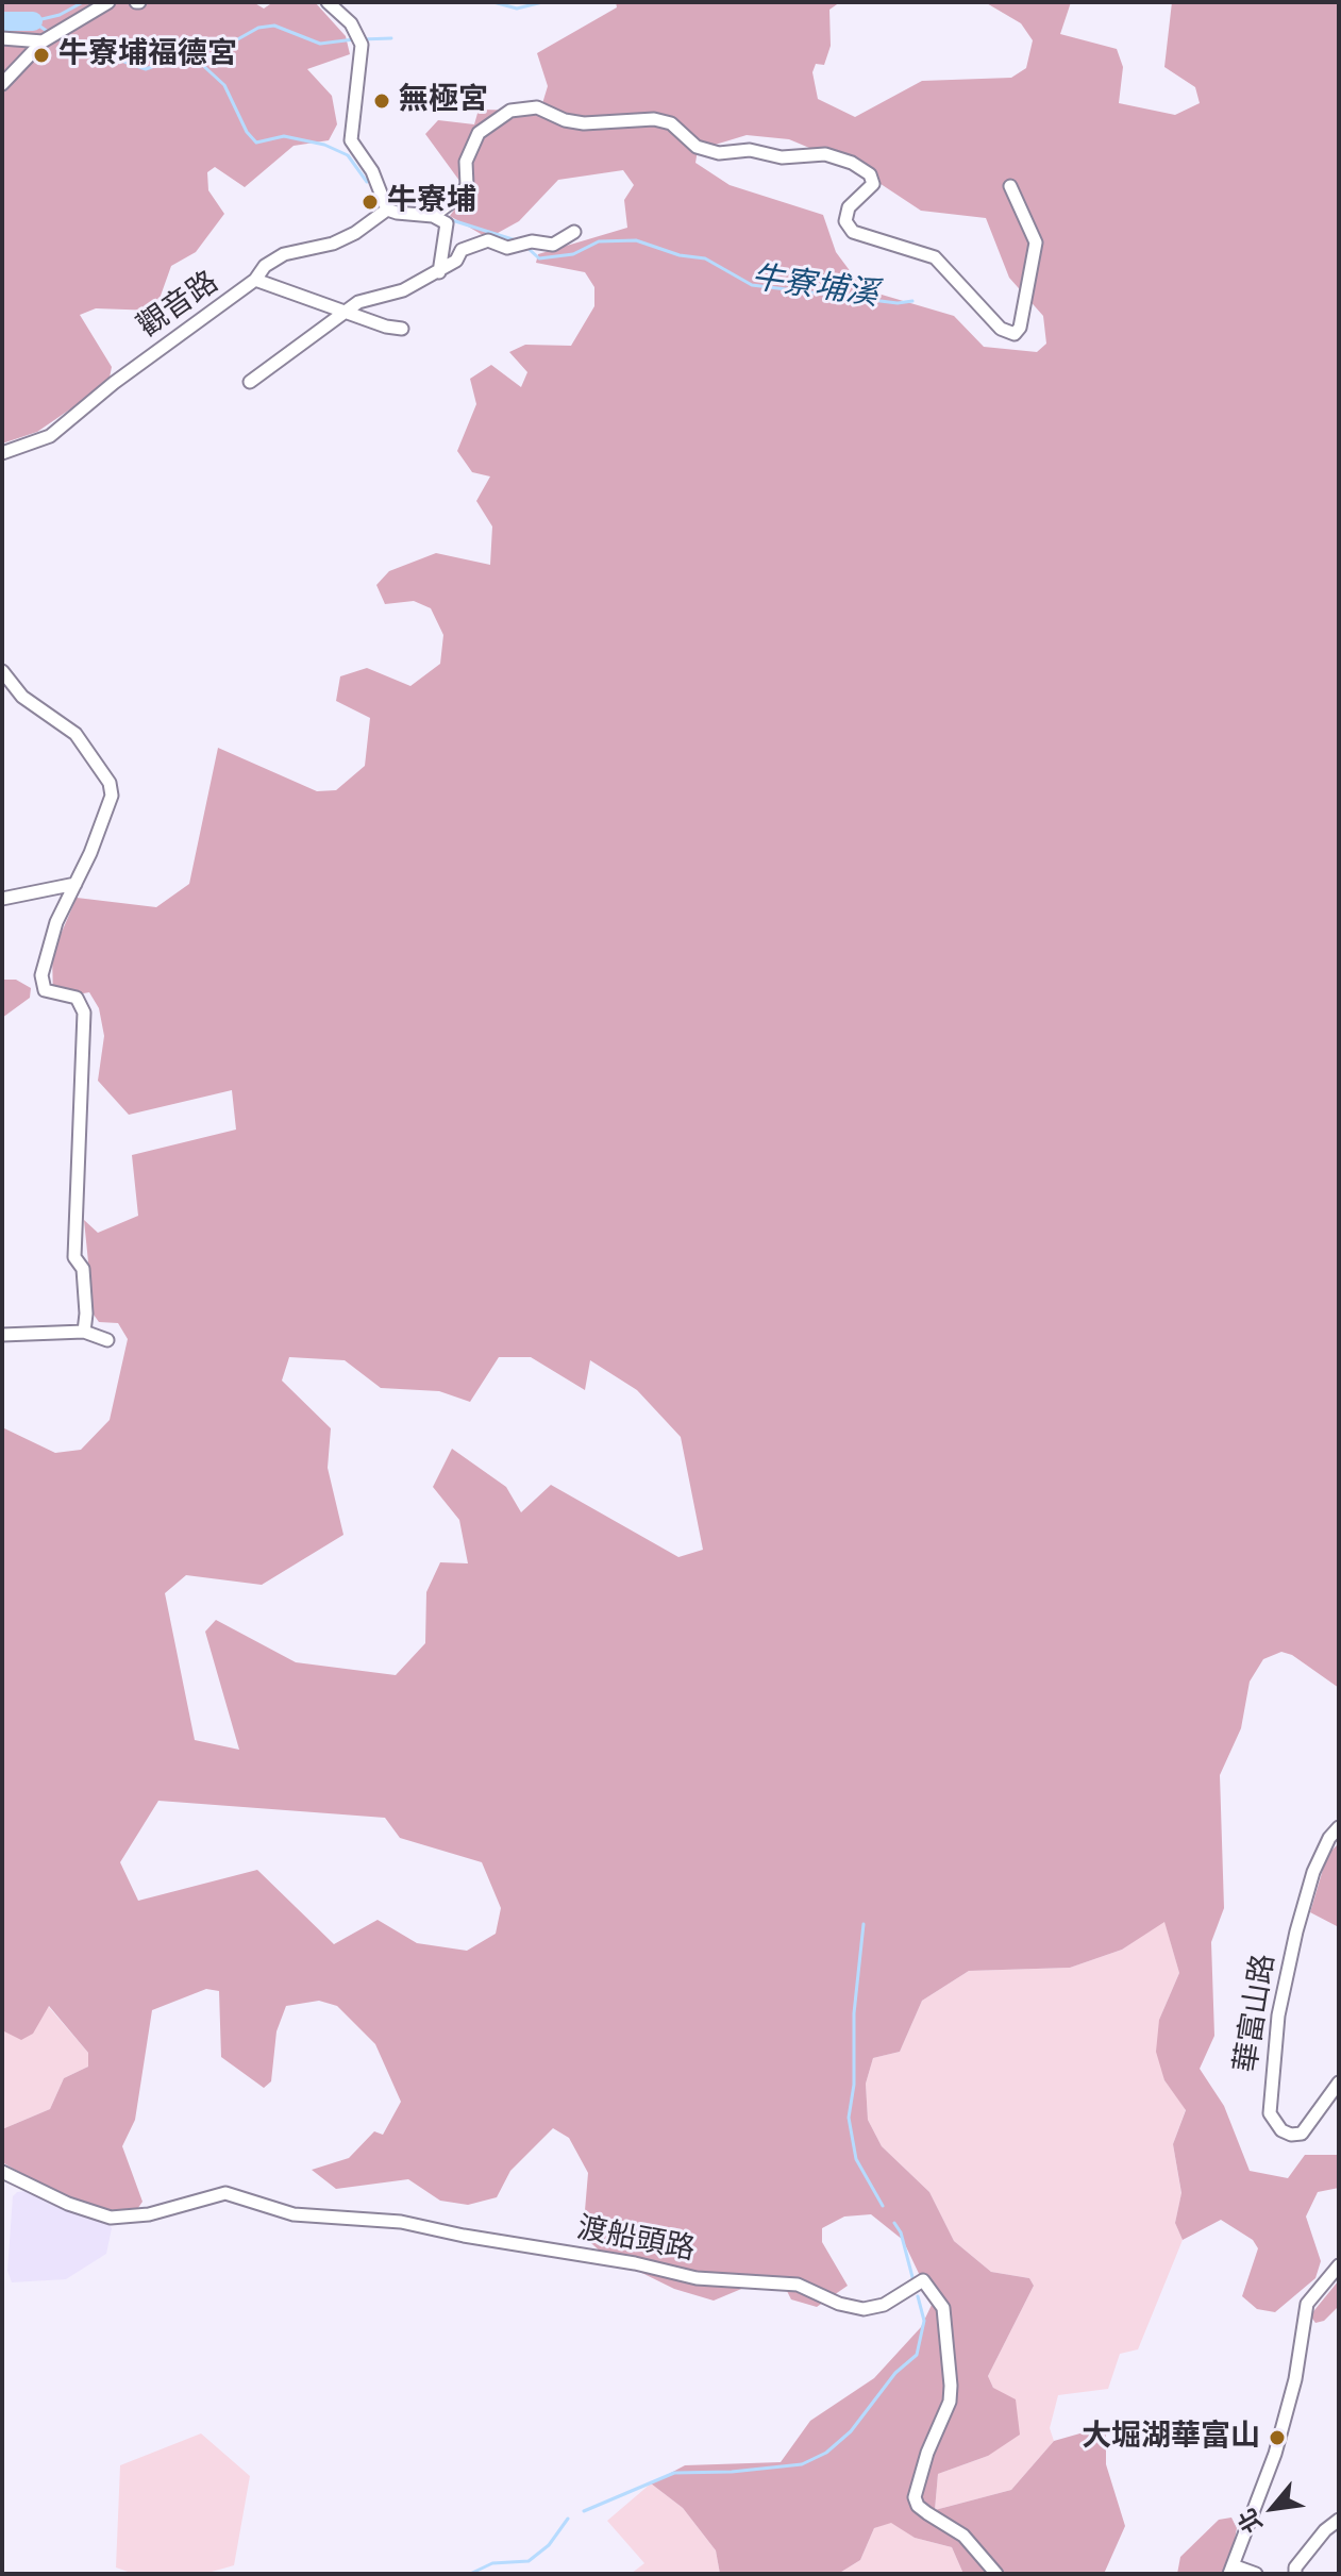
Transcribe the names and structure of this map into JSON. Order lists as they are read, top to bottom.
{
  "streets": {
    "street": ["觀音路", "華富山路", "渡船頭路"]
  },
  "water": ["牛寮埔溪"],
  "places": [
    "牛寮埔福德宮",
    "無極宮",
    "牛寮埔",
    "大堀湖華富山"
  ],
  "north": "bottom left"
}
